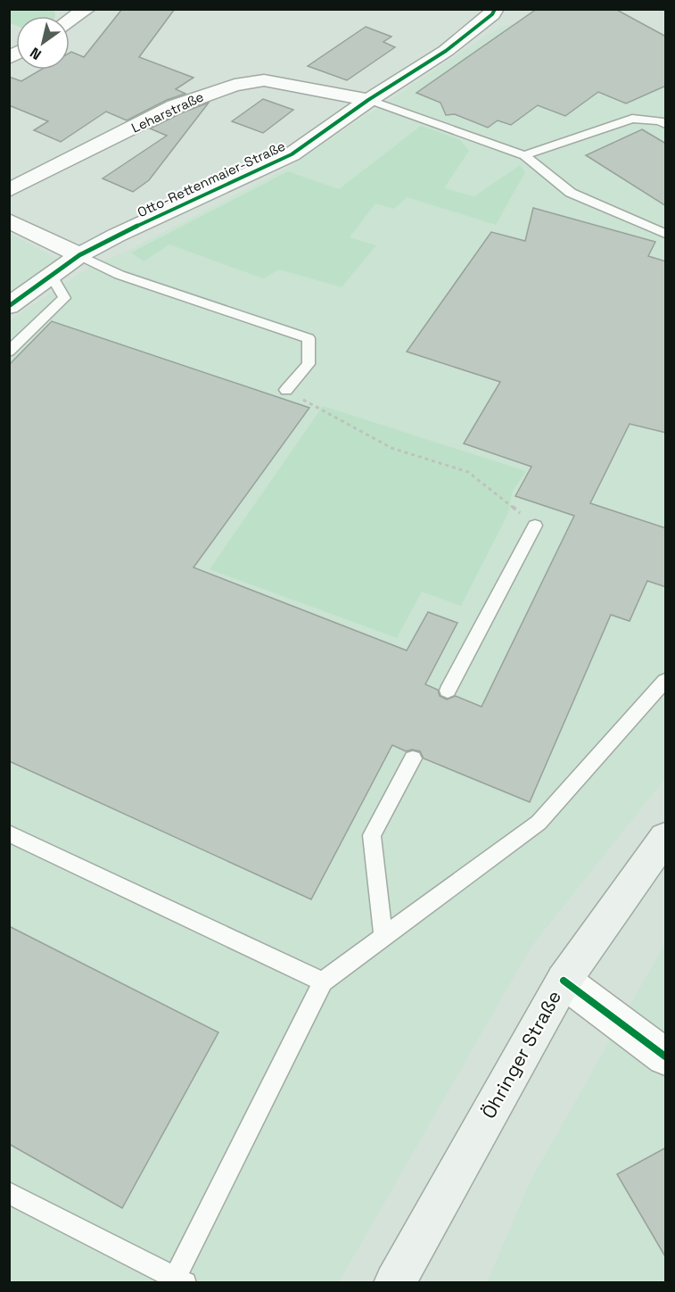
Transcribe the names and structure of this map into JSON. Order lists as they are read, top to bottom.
{
  "streets": {
    "main road": ["Öhringer Straße"],
    "street": ["Leharstraße", "Otto-Rettenmaier-Straße"]
  },
  "crossings": [
    ["Leharstraße", "Otto-Rettenmaier-Straße"]
  ],
  "north": "bottom left"
}
